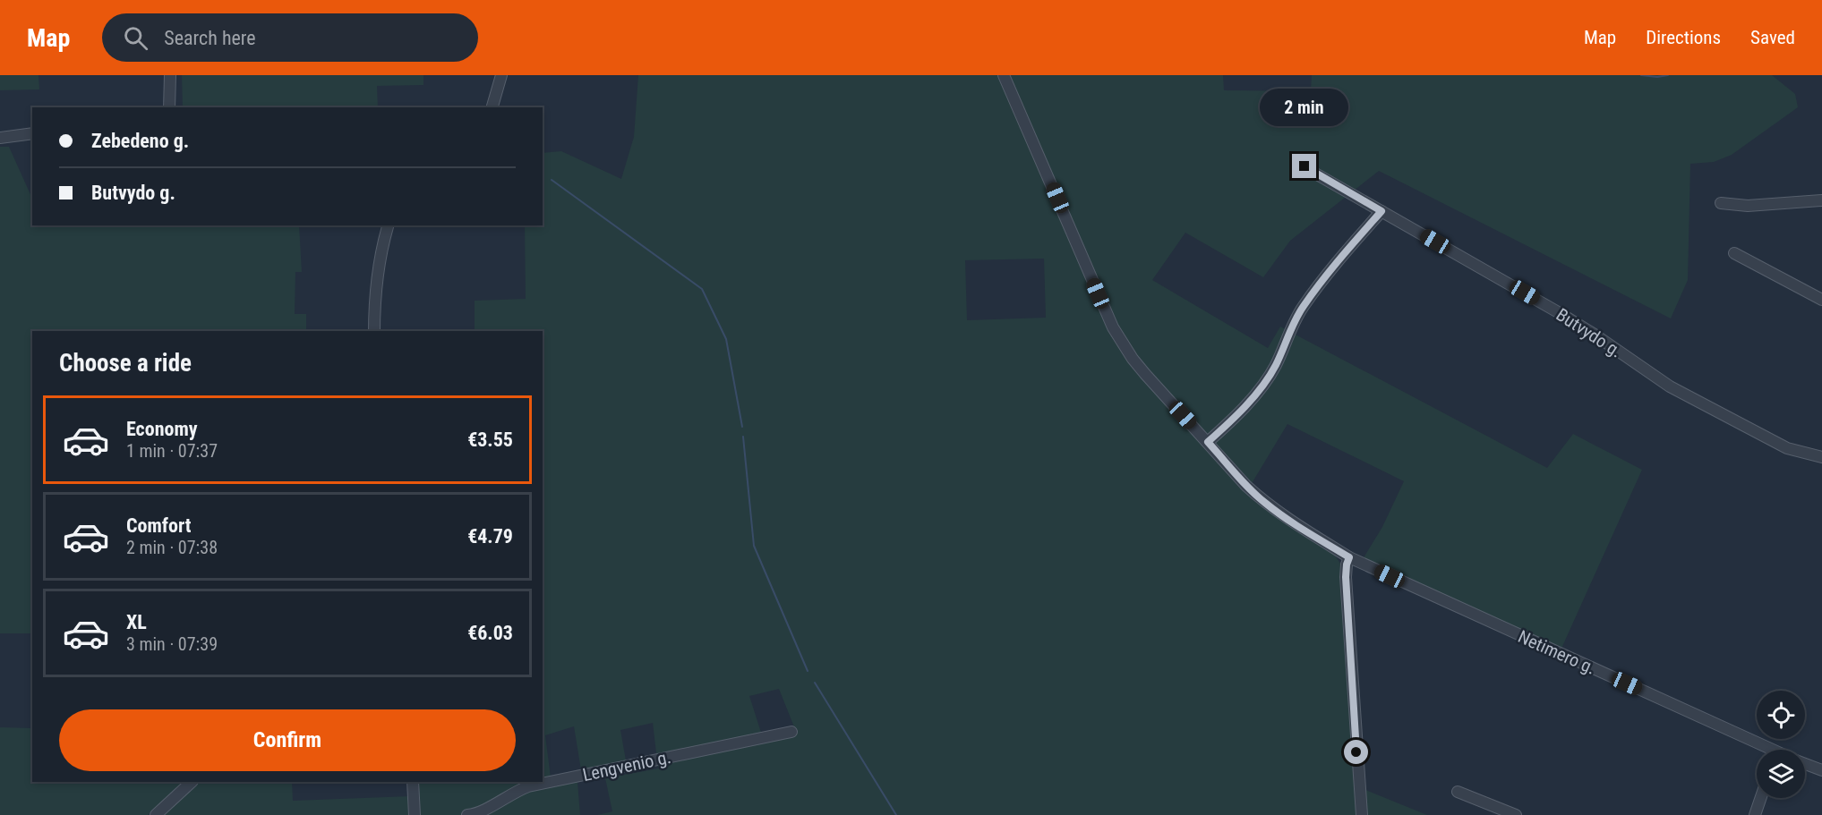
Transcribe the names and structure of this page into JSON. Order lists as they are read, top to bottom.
{
  "streets": {
    "street": ["Butvydo g.", "Netimero g.", "Lengvenio g."]
  },
  "page": {
    "header": "Map",
    "search": "Search here",
    "nav": ["Map", "Directions", "Saved"],
    "bubble": "2 min",
    "banner": ["Zebedeno g.", "Butvydo g."],
    "heading": "Choose a ride",
    "list": [
      {
        "name": "Economy",
        "note": "1 min · 07:37",
        "value": "€3.55"
      },
      {
        "name": "Comfort",
        "note": "2 min · 07:38",
        "value": "€4.79"
      },
      {
        "name": "XL",
        "note": "3 min · 07:39",
        "value": "€6.03"
      }
    ],
    "buttons": "Confirm"
  }
}
